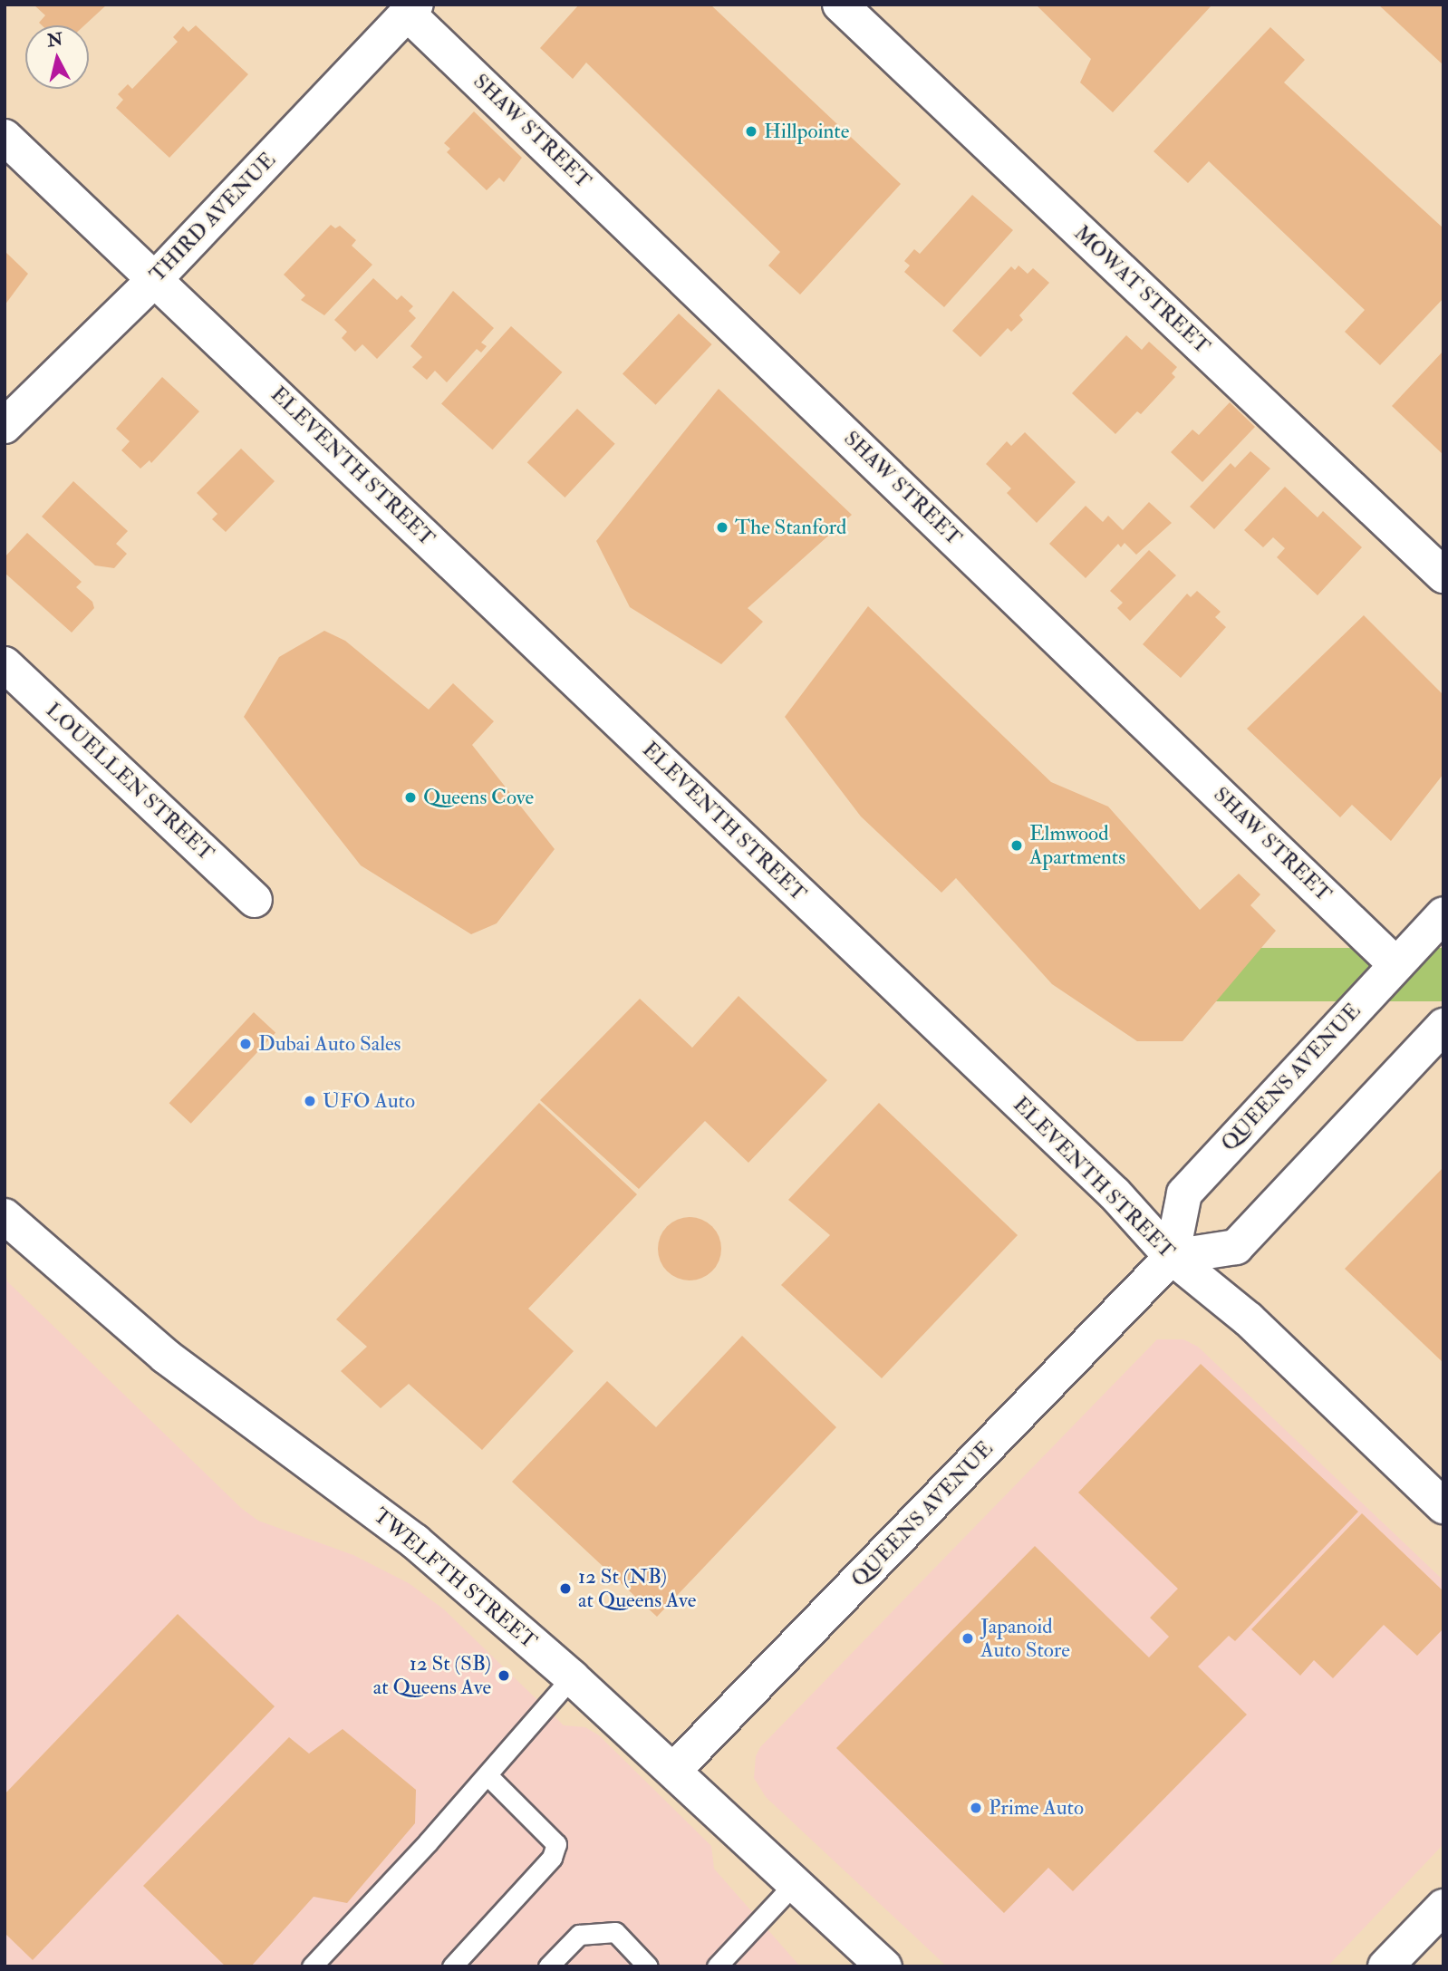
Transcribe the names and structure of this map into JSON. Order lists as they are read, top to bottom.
{
  "streets": {
    "street": [
      "SHAW STREET",
      "THIRD AVENUE",
      "MOWAT STREET",
      "ELEVENTH STREET",
      "LOUELLEN STREET",
      "QUEENS AVENUE",
      "TWELFTH STREET"
    ]
  },
  "crossings": [
    ["SHAW STREET", "THIRD AVENUE"],
    ["SHAW STREET", "QUEENS AVENUE"],
    ["THIRD AVENUE", "ELEVENTH STREET"],
    ["ELEVENTH STREET", "QUEENS AVENUE"],
    ["QUEENS AVENUE", "TWELFTH STREET"]
  ],
  "places": [
    "Hillpointe",
    "The Stanford",
    "Queens Cove",
    "Elmwood Apartments",
    "Dubai Auto Sales",
    "UFO Auto",
    "12 St (NB) at Queens Ave",
    "Japanoid Auto Store",
    "12 St (SB) at Queens Ave",
    "Prime Auto"
  ],
  "north": "top"
}
